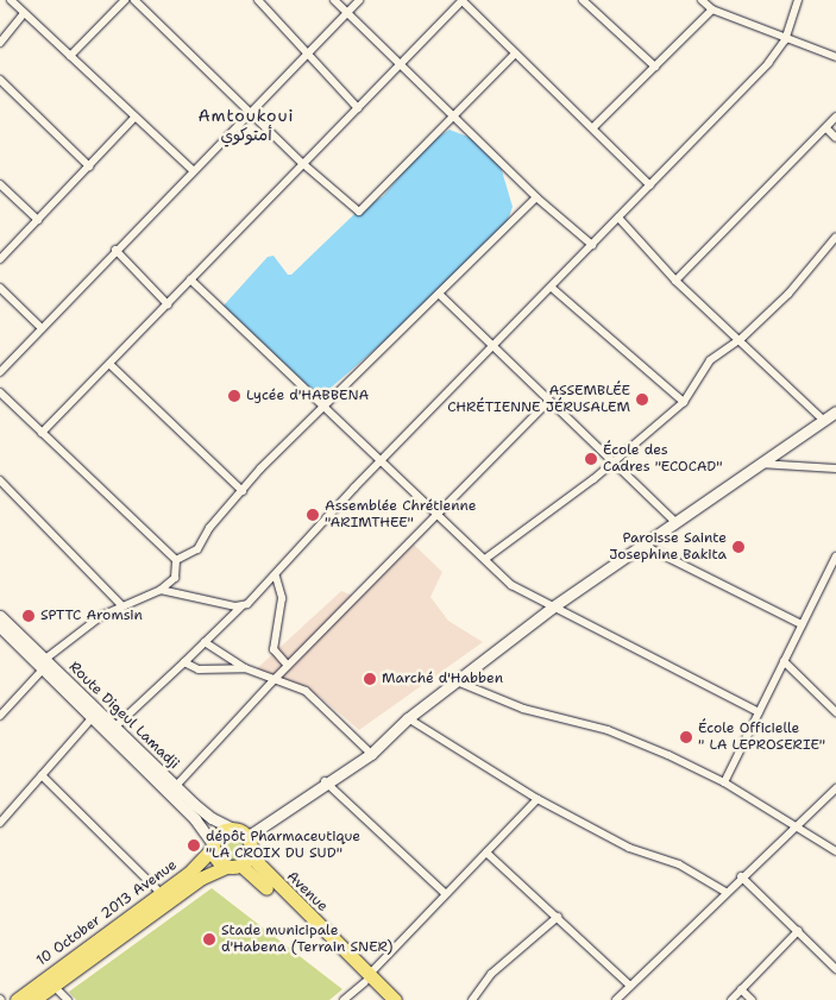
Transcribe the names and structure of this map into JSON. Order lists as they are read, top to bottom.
{
  "streets": {
    "highway": ["10 October 2013 Avenue"],
    "street": ["Route Digeul Lamadji"]
  },
  "crossings": [
    ["Route Digeul Lamadji", "10 October 2013 Avenue"]
  ],
  "districts": ["Amtoukoui أمتوكوي"],
  "places": [
    "Lycée d'HABBENA",
    "ASSEMBLÉE CHRÉTIENNE JÉRUSALEM",
    "École des Cadres \"ECOCAD\"",
    "Assemblée Chrétienne \"ARIMTHEE\"",
    "Paroisse Sainte Josephine Bakita",
    "SPTTC Aromsin",
    "Marché d'Habben",
    "École Officielle \" LA LEPROSERIE\"",
    "dépôt Pharmaceutique \"LA CROIX DU SUD\"",
    "Stade municipale d'Habena (Terrain SNER)"
  ]
}
